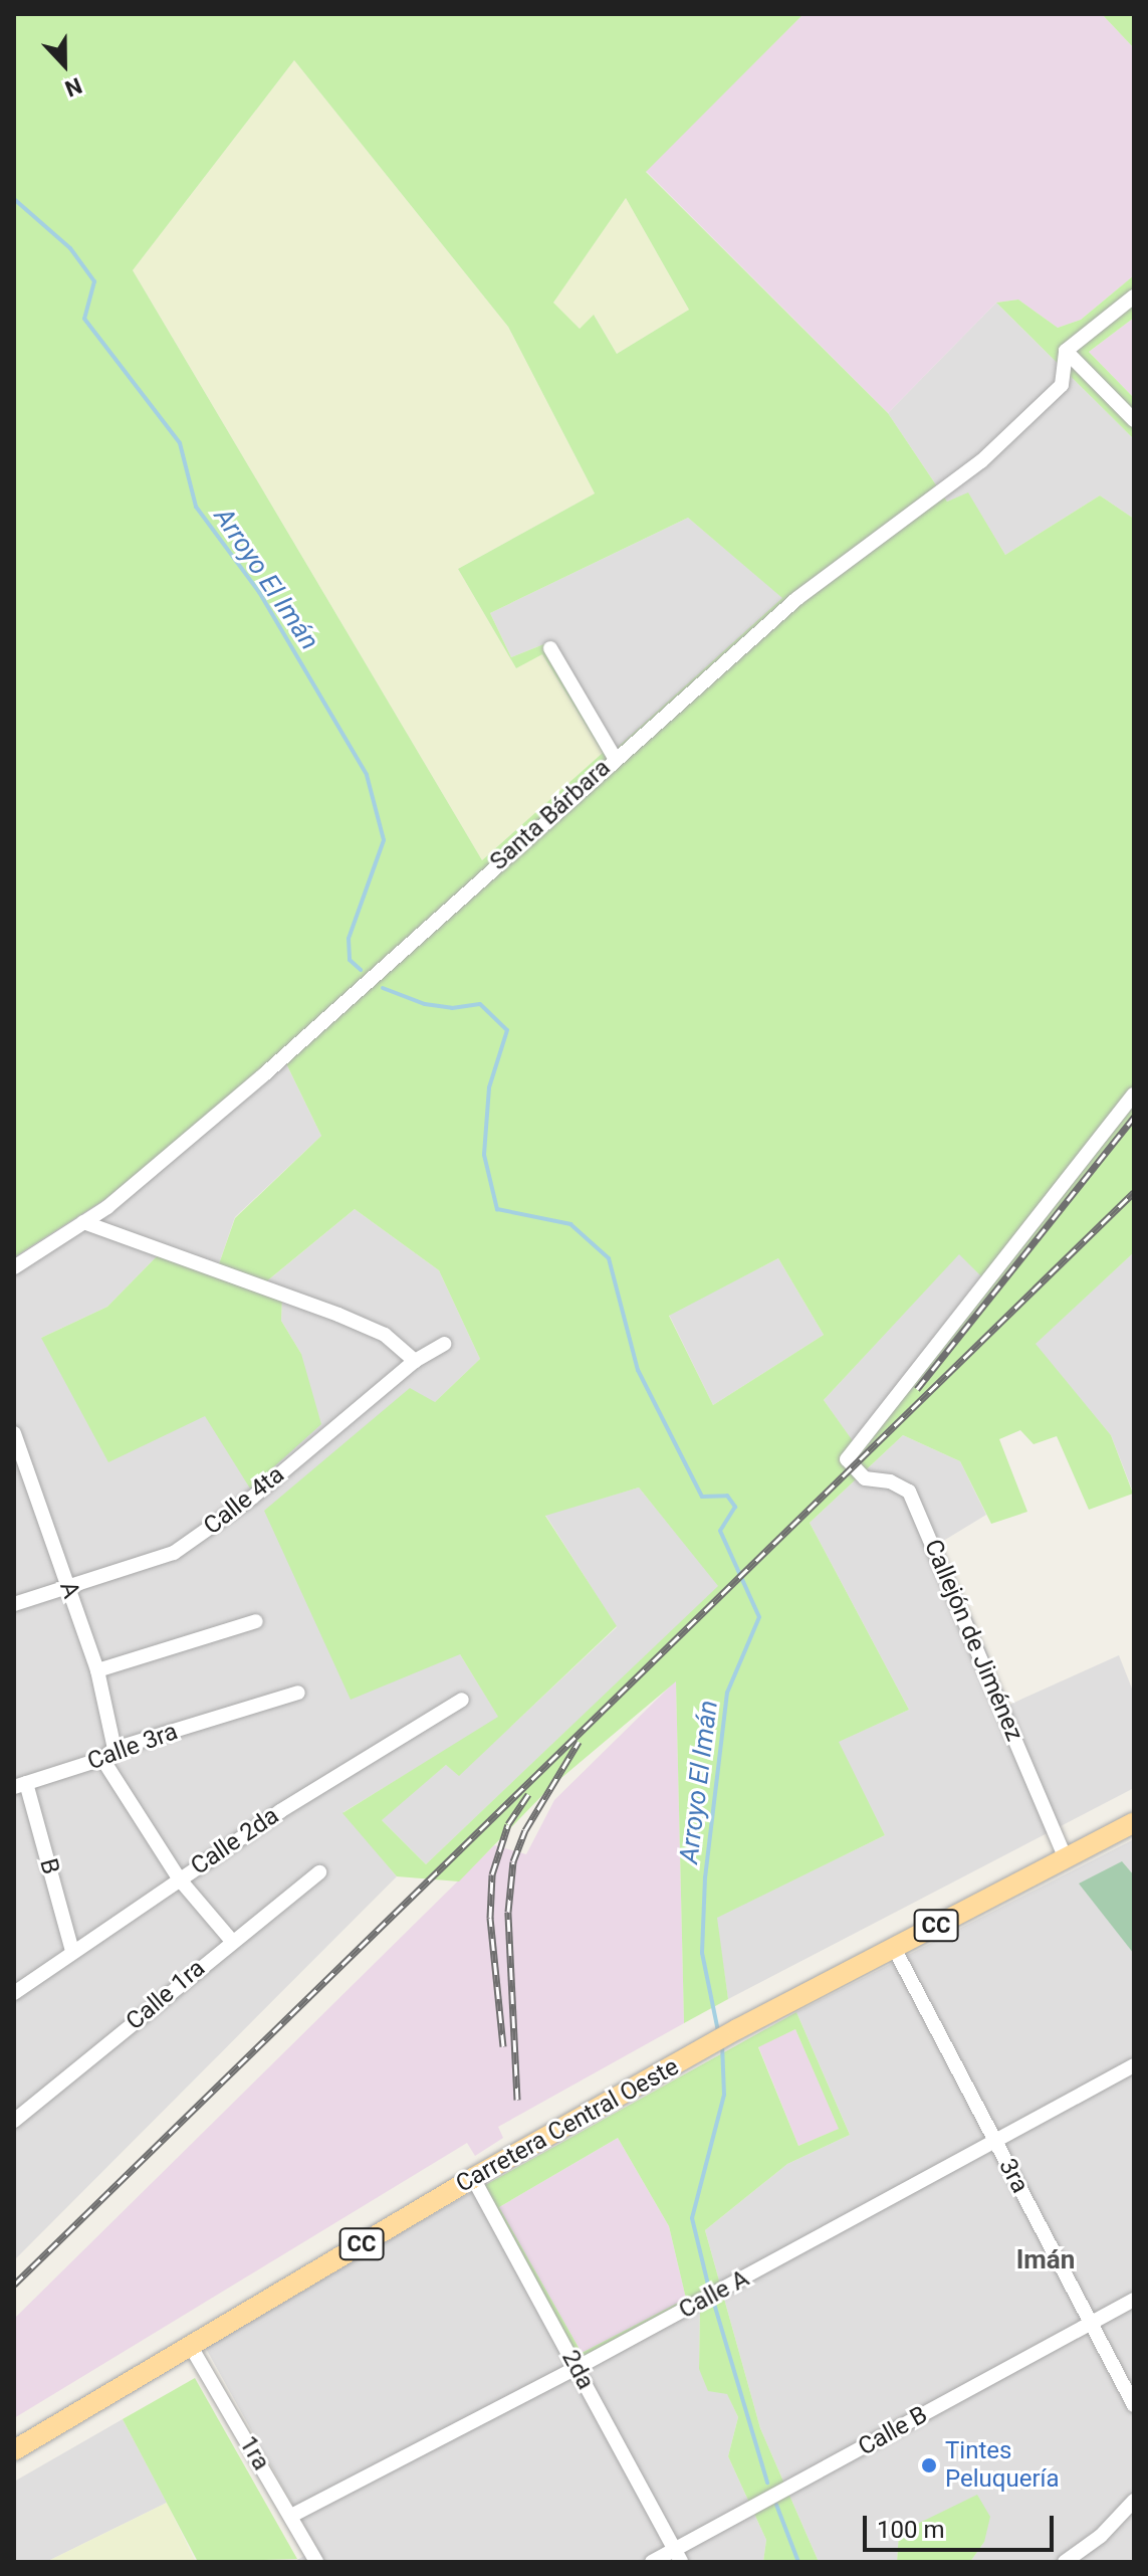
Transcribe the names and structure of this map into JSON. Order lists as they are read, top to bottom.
{
  "streets": {
    "main road": ["CC", "Carretera Central Oeste"],
    "street": [
      "Santa Bárbara",
      "Calle 4ta",
      "A",
      "Callejón de Jiménez",
      "Calle 3ra",
      "Calle 2da",
      "B",
      "Calle 1ra",
      "3ra",
      "Calle A",
      "2da",
      "Calle B",
      "1ra"
    ]
  },
  "crossings": [
    ["Calle 4ta", "A"],
    ["A", "Calle 3ra"],
    ["A", "Calle 2da"],
    ["A", "Calle 1ra"],
    ["Callejón de Jiménez", "Carretera Central Oeste"],
    ["Calle 3ra", "B"],
    ["Calle 2da", "B"],
    ["Carretera Central Oeste", "3ra"],
    ["Carretera Central Oeste", "2da"],
    ["Carretera Central Oeste", "1ra"],
    ["3ra", "Calle A"],
    ["3ra", "Calle B"],
    ["Calle A", "2da"],
    ["Calle A", "1ra"],
    ["2da", "Calle B"]
  ],
  "districts": ["Imán"],
  "water": ["Arroyo El Imán"],
  "places": ["Tintes Peluquería"],
  "scale_bar": "100 m",
  "north": "bottom"
}
